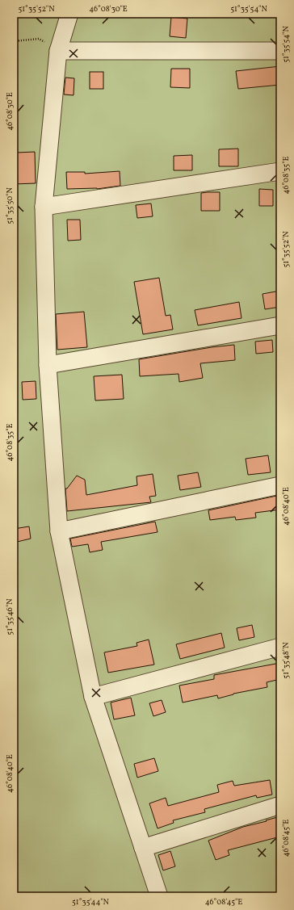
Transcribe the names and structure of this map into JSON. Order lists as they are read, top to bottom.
{
  "coordinates": [
    "51°35'52\"N",
    "46°08'30\"E",
    "51°35'54\"N",
    "46°08'35\"E",
    "51°35'50\"N",
    "46°08'40\"E",
    "51°35'46\"N",
    "51°35'48\"N",
    "46°08'45\"E",
    "51°35'44\"N"
  ]
}
